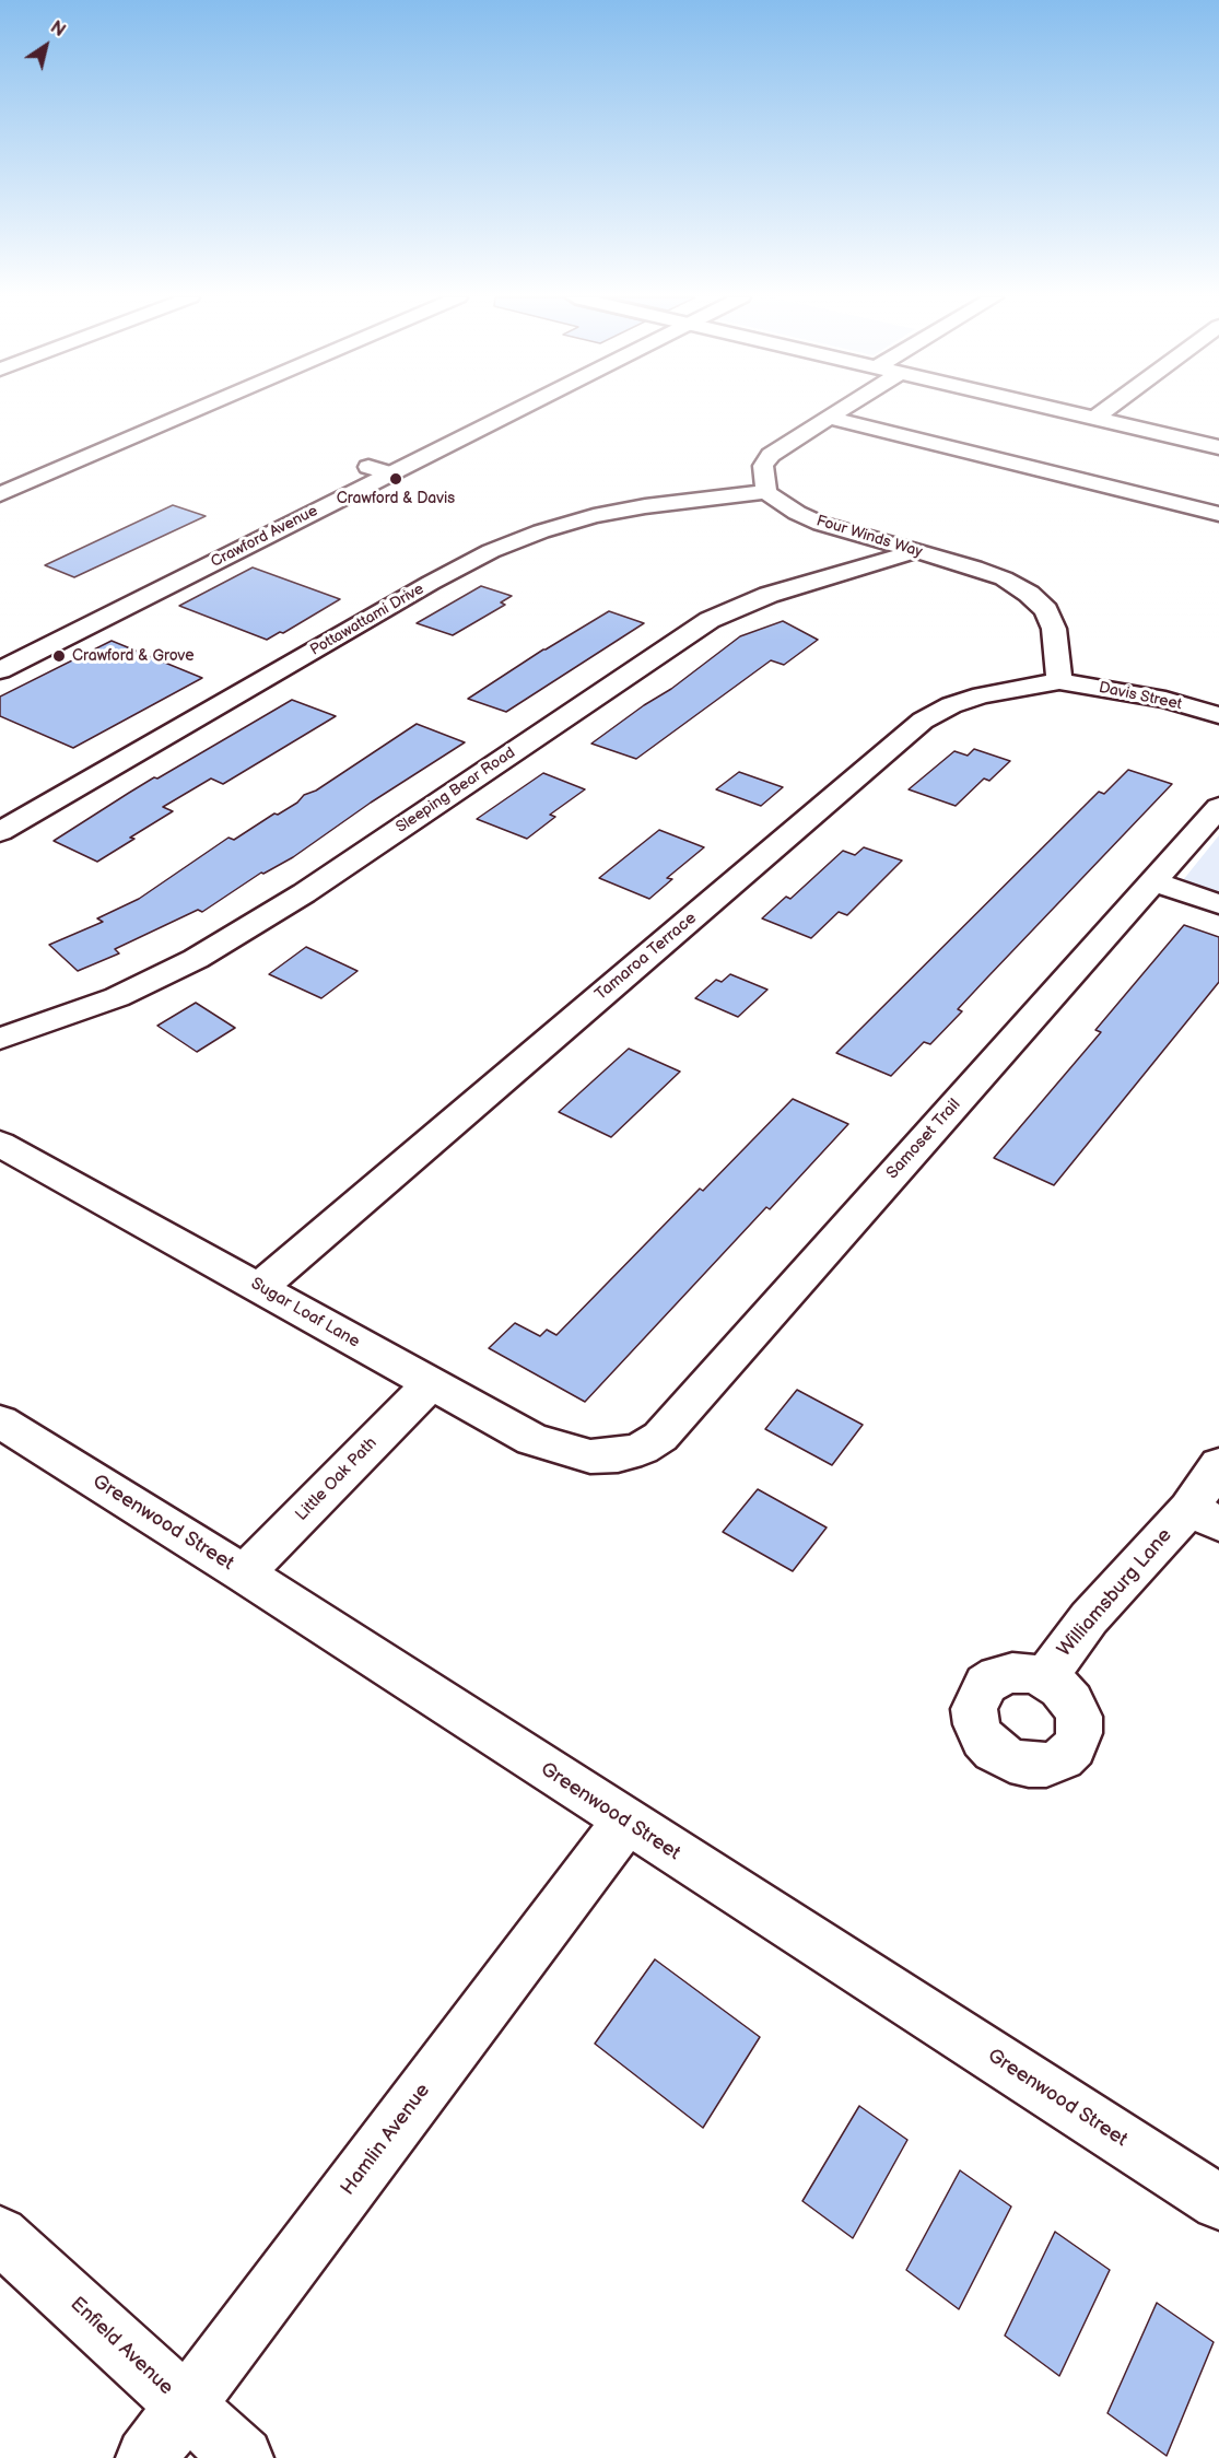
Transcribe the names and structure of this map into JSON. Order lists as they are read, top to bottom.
{
  "streets": {
    "street": [
      "Crawford Avenue",
      "Four Winds Way",
      "Pottawattami Drive",
      "Davis Street",
      "Sleeping Bear Road",
      "Tamaroa Terrace",
      "Samoset Trail",
      "Sugar Loaf Lane",
      "Little Oak Path",
      "Greenwood Street",
      "Williamsburg Lane",
      "Hamlin Avenue",
      "Enfield Avenue"
    ]
  },
  "crossings": [
    ["Four Winds Way", "Pottawattami Drive"],
    ["Four Winds Way", "Davis Street"],
    ["Four Winds Way", "Sleeping Bear Road"],
    ["Four Winds Way", "Tamaroa Terrace"],
    ["Davis Street", "Tamaroa Terrace"],
    ["Tamaroa Terrace", "Sugar Loaf Lane"],
    ["Samoset Trail", "Sugar Loaf Lane"],
    ["Sugar Loaf Lane", "Little Oak Path"],
    ["Little Oak Path", "Greenwood Street"],
    ["Greenwood Street", "Hamlin Avenue"],
    ["Hamlin Avenue", "Enfield Avenue"]
  ],
  "places": ["Crawford & Davis", "Crawford & Grove"],
  "north": "top right"
}
